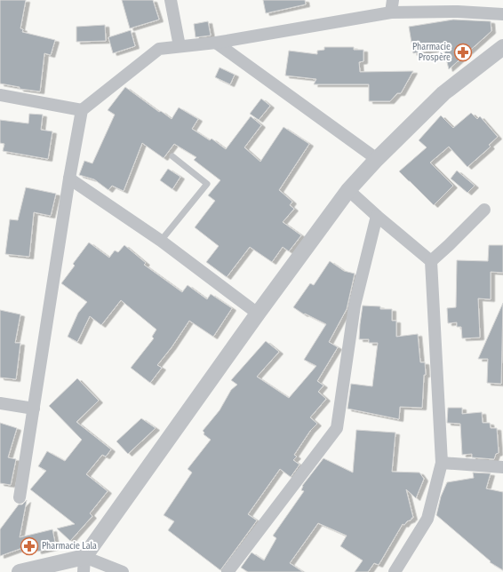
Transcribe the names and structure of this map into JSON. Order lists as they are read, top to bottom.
{
  "places": {
    "pharmacy": ["Pharmacie Prospère", "Pharmacie Lala"]
  }
}
